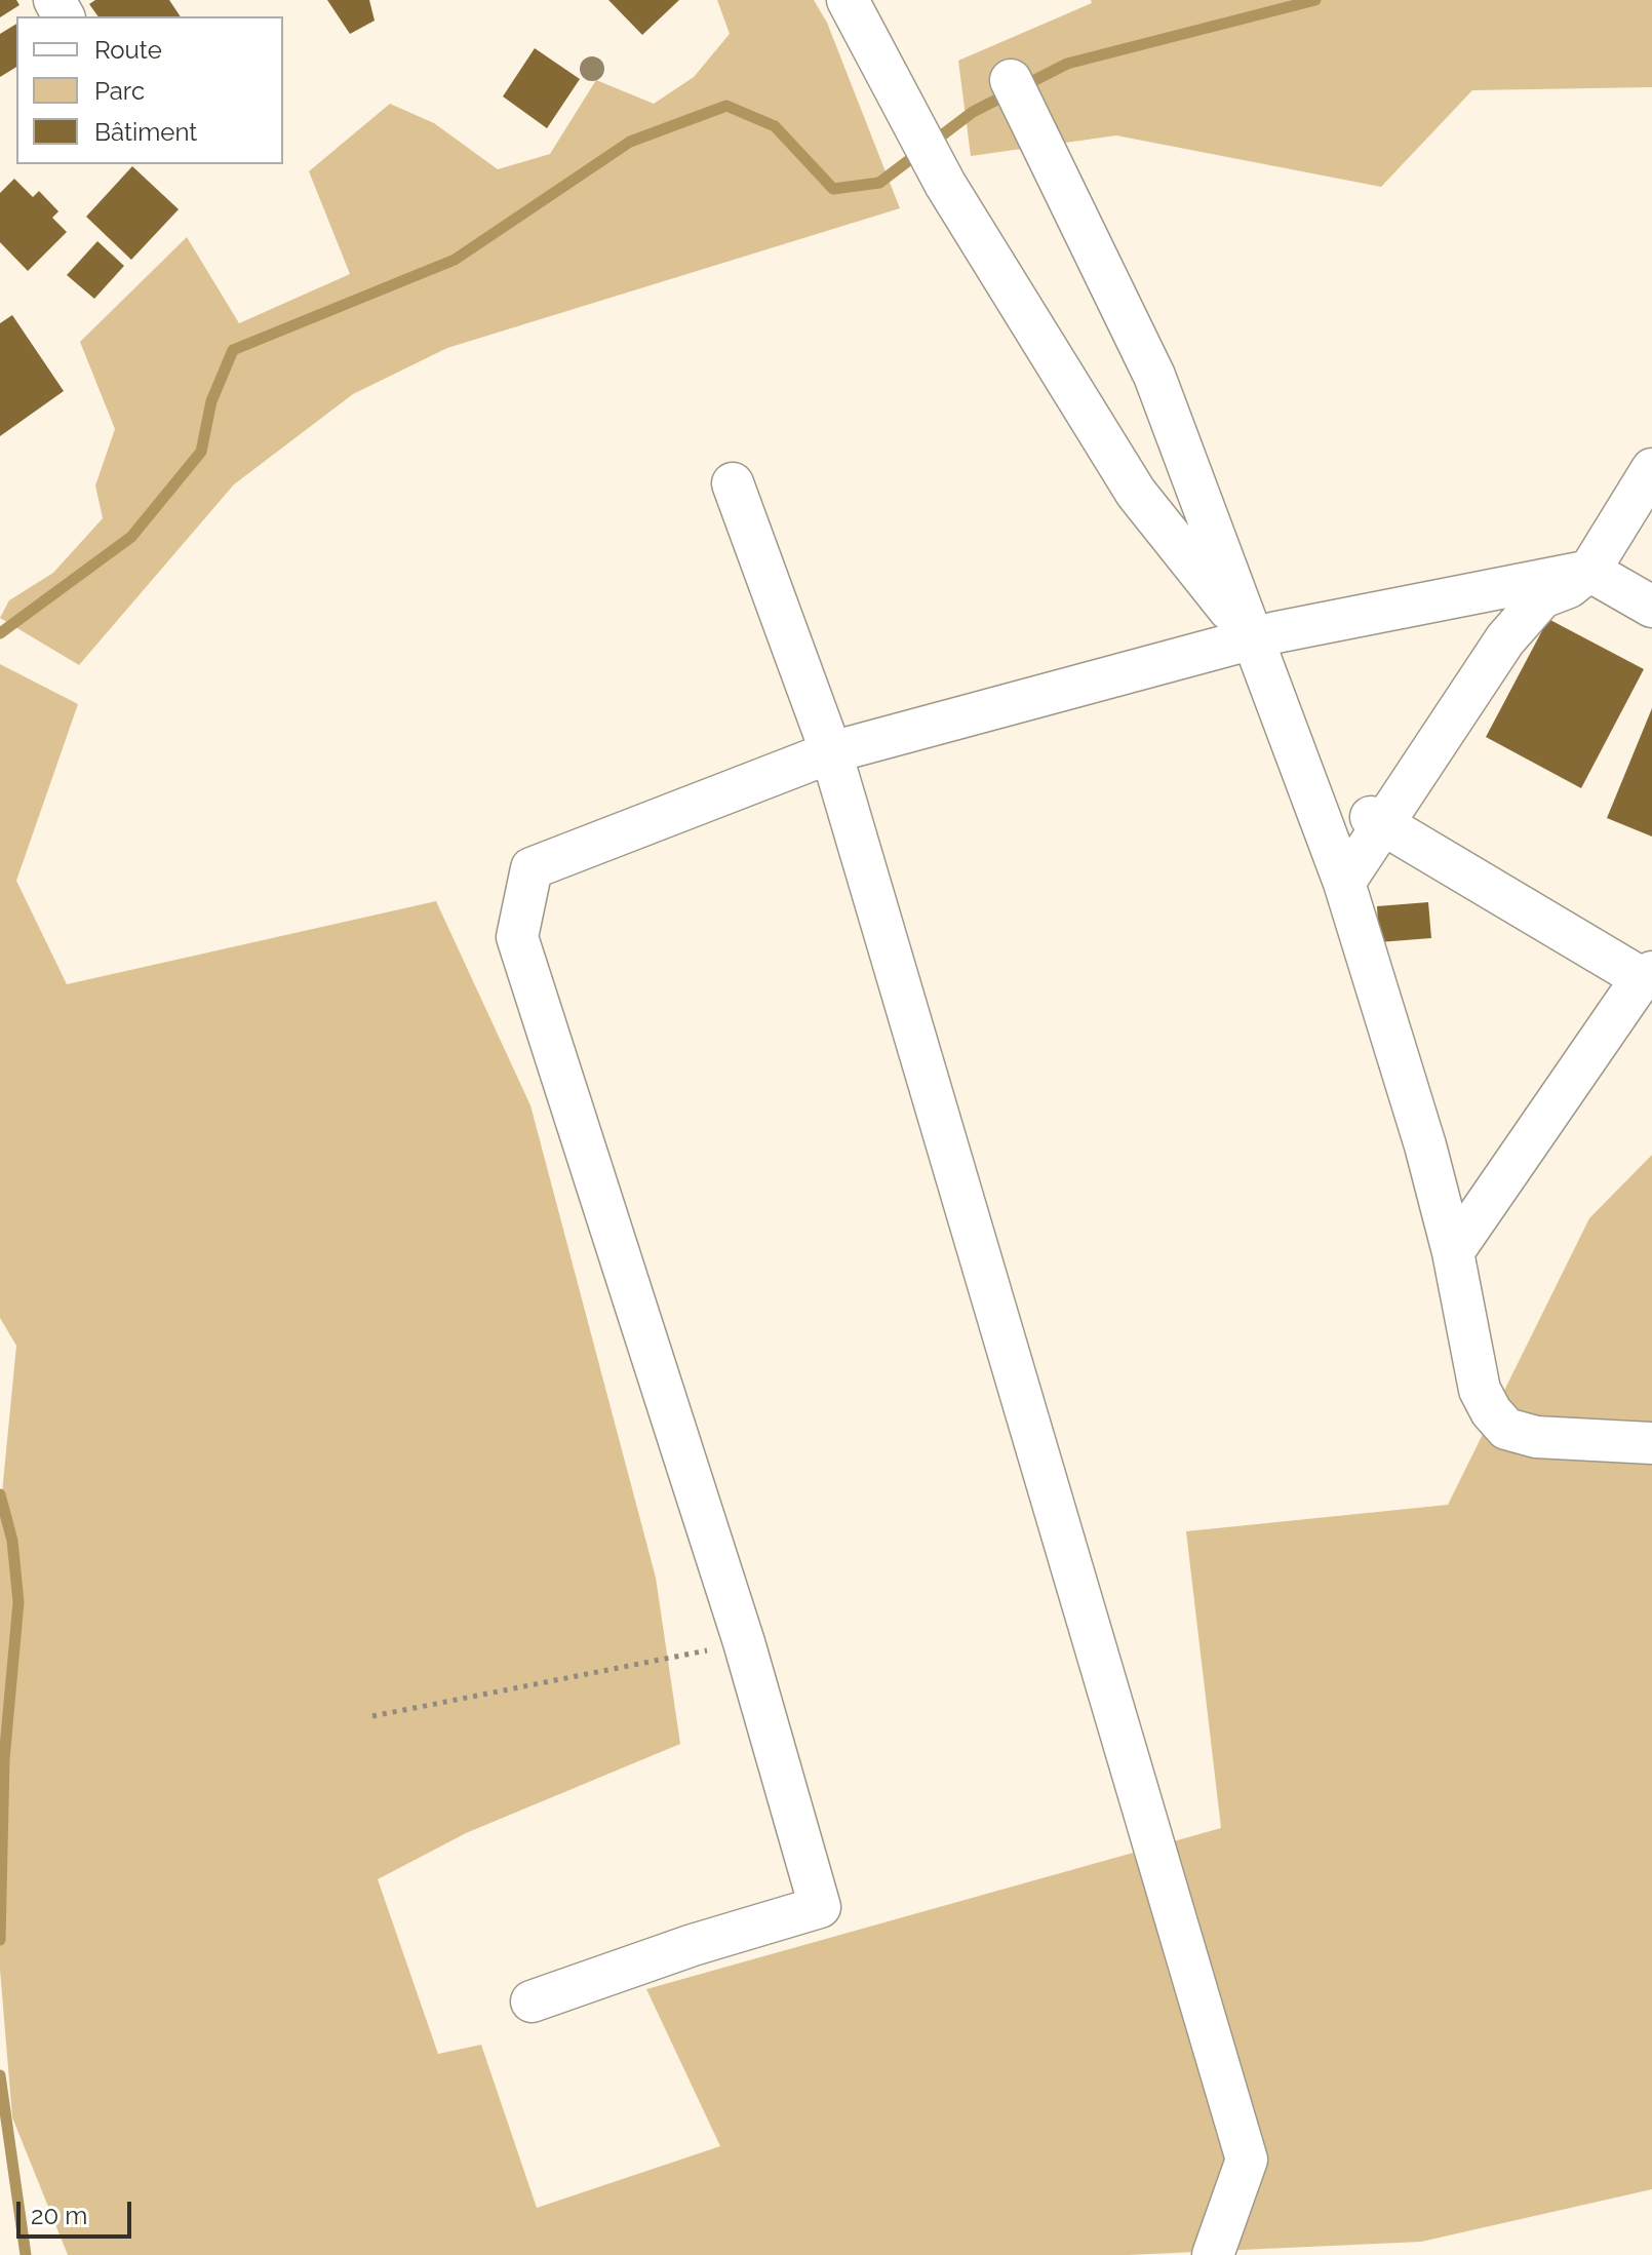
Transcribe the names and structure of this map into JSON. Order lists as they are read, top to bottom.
{
  "legend": ["Route", "Parc", "Bâtiment"],
  "scale_bar": "20 m"
}
